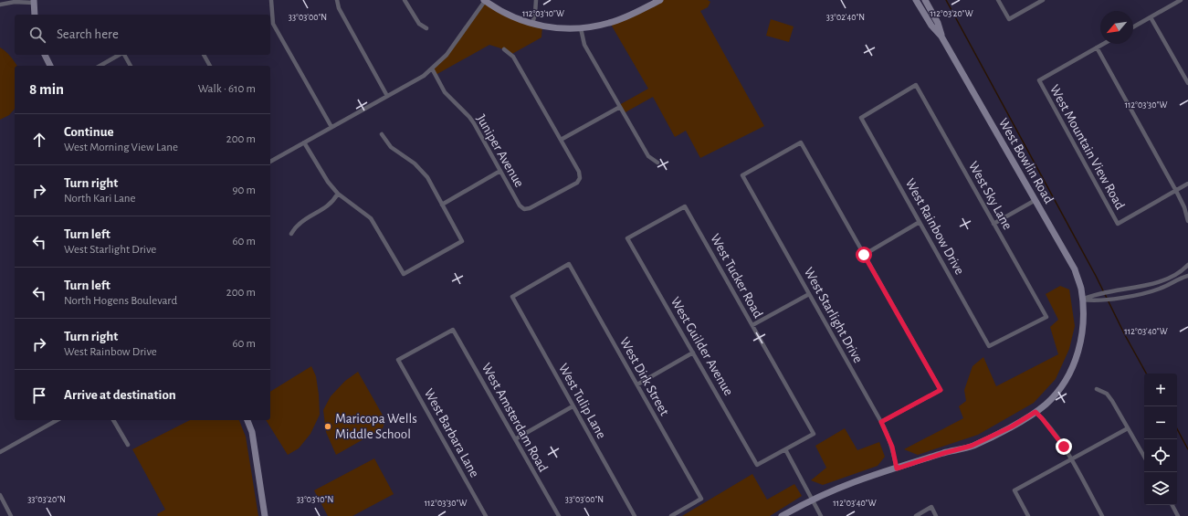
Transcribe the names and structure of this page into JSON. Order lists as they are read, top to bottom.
{
  "streets": {
    "street": [
      "West Mountain View Road",
      "Juniper Avenue",
      "West Bowlin Road",
      "West Sky Lane",
      "West Rainbow Drive",
      "West Tucker Road",
      "West Starlight Drive",
      "West Guilder Avenue",
      "West Dirk Street",
      "West Tulip Lane",
      "West Amsterdam Road",
      "West Barbara Lane"
    ]
  },
  "crossings": [
    ["West Bowlin Road", "West Starlight Drive"],
    ["West Sky Lane", "West Rainbow Drive"],
    ["West Tucker Road", "West Guilder Avenue"],
    ["West Dirk Street", "West Tulip Lane"],
    ["West Amsterdam Road", "West Barbara Lane"]
  ],
  "places": ["Maricopa Wells Middle School"],
  "north": "bottom left",
  "page": {
    "search": "Search here",
    "heading": ["8 min", "Walk · 610 m"],
    "list": [
      ["Continue", "West Morning View Lane", "200 m"],
      ["Turn right", "North Kari Lane", "90 m"],
      ["Turn left", "West Starlight Drive", "60 m"],
      ["Turn left", "North Hogens Boulevard", "200 m"],
      ["Turn right", "West Rainbow Drive", "60 m"],
      "Arrive at destination"
    ],
    "map_buttons": ["+", "−"]
  },
  "coordinates": [
    "112°03'10\"W",
    "112°03'20\"W",
    "33°03'00\"N",
    "33°02'40\"N",
    "112°03'30\"W",
    "112°03'40\"W",
    "33°03'20\"N",
    "33°03'10\"N"
  ]
}
